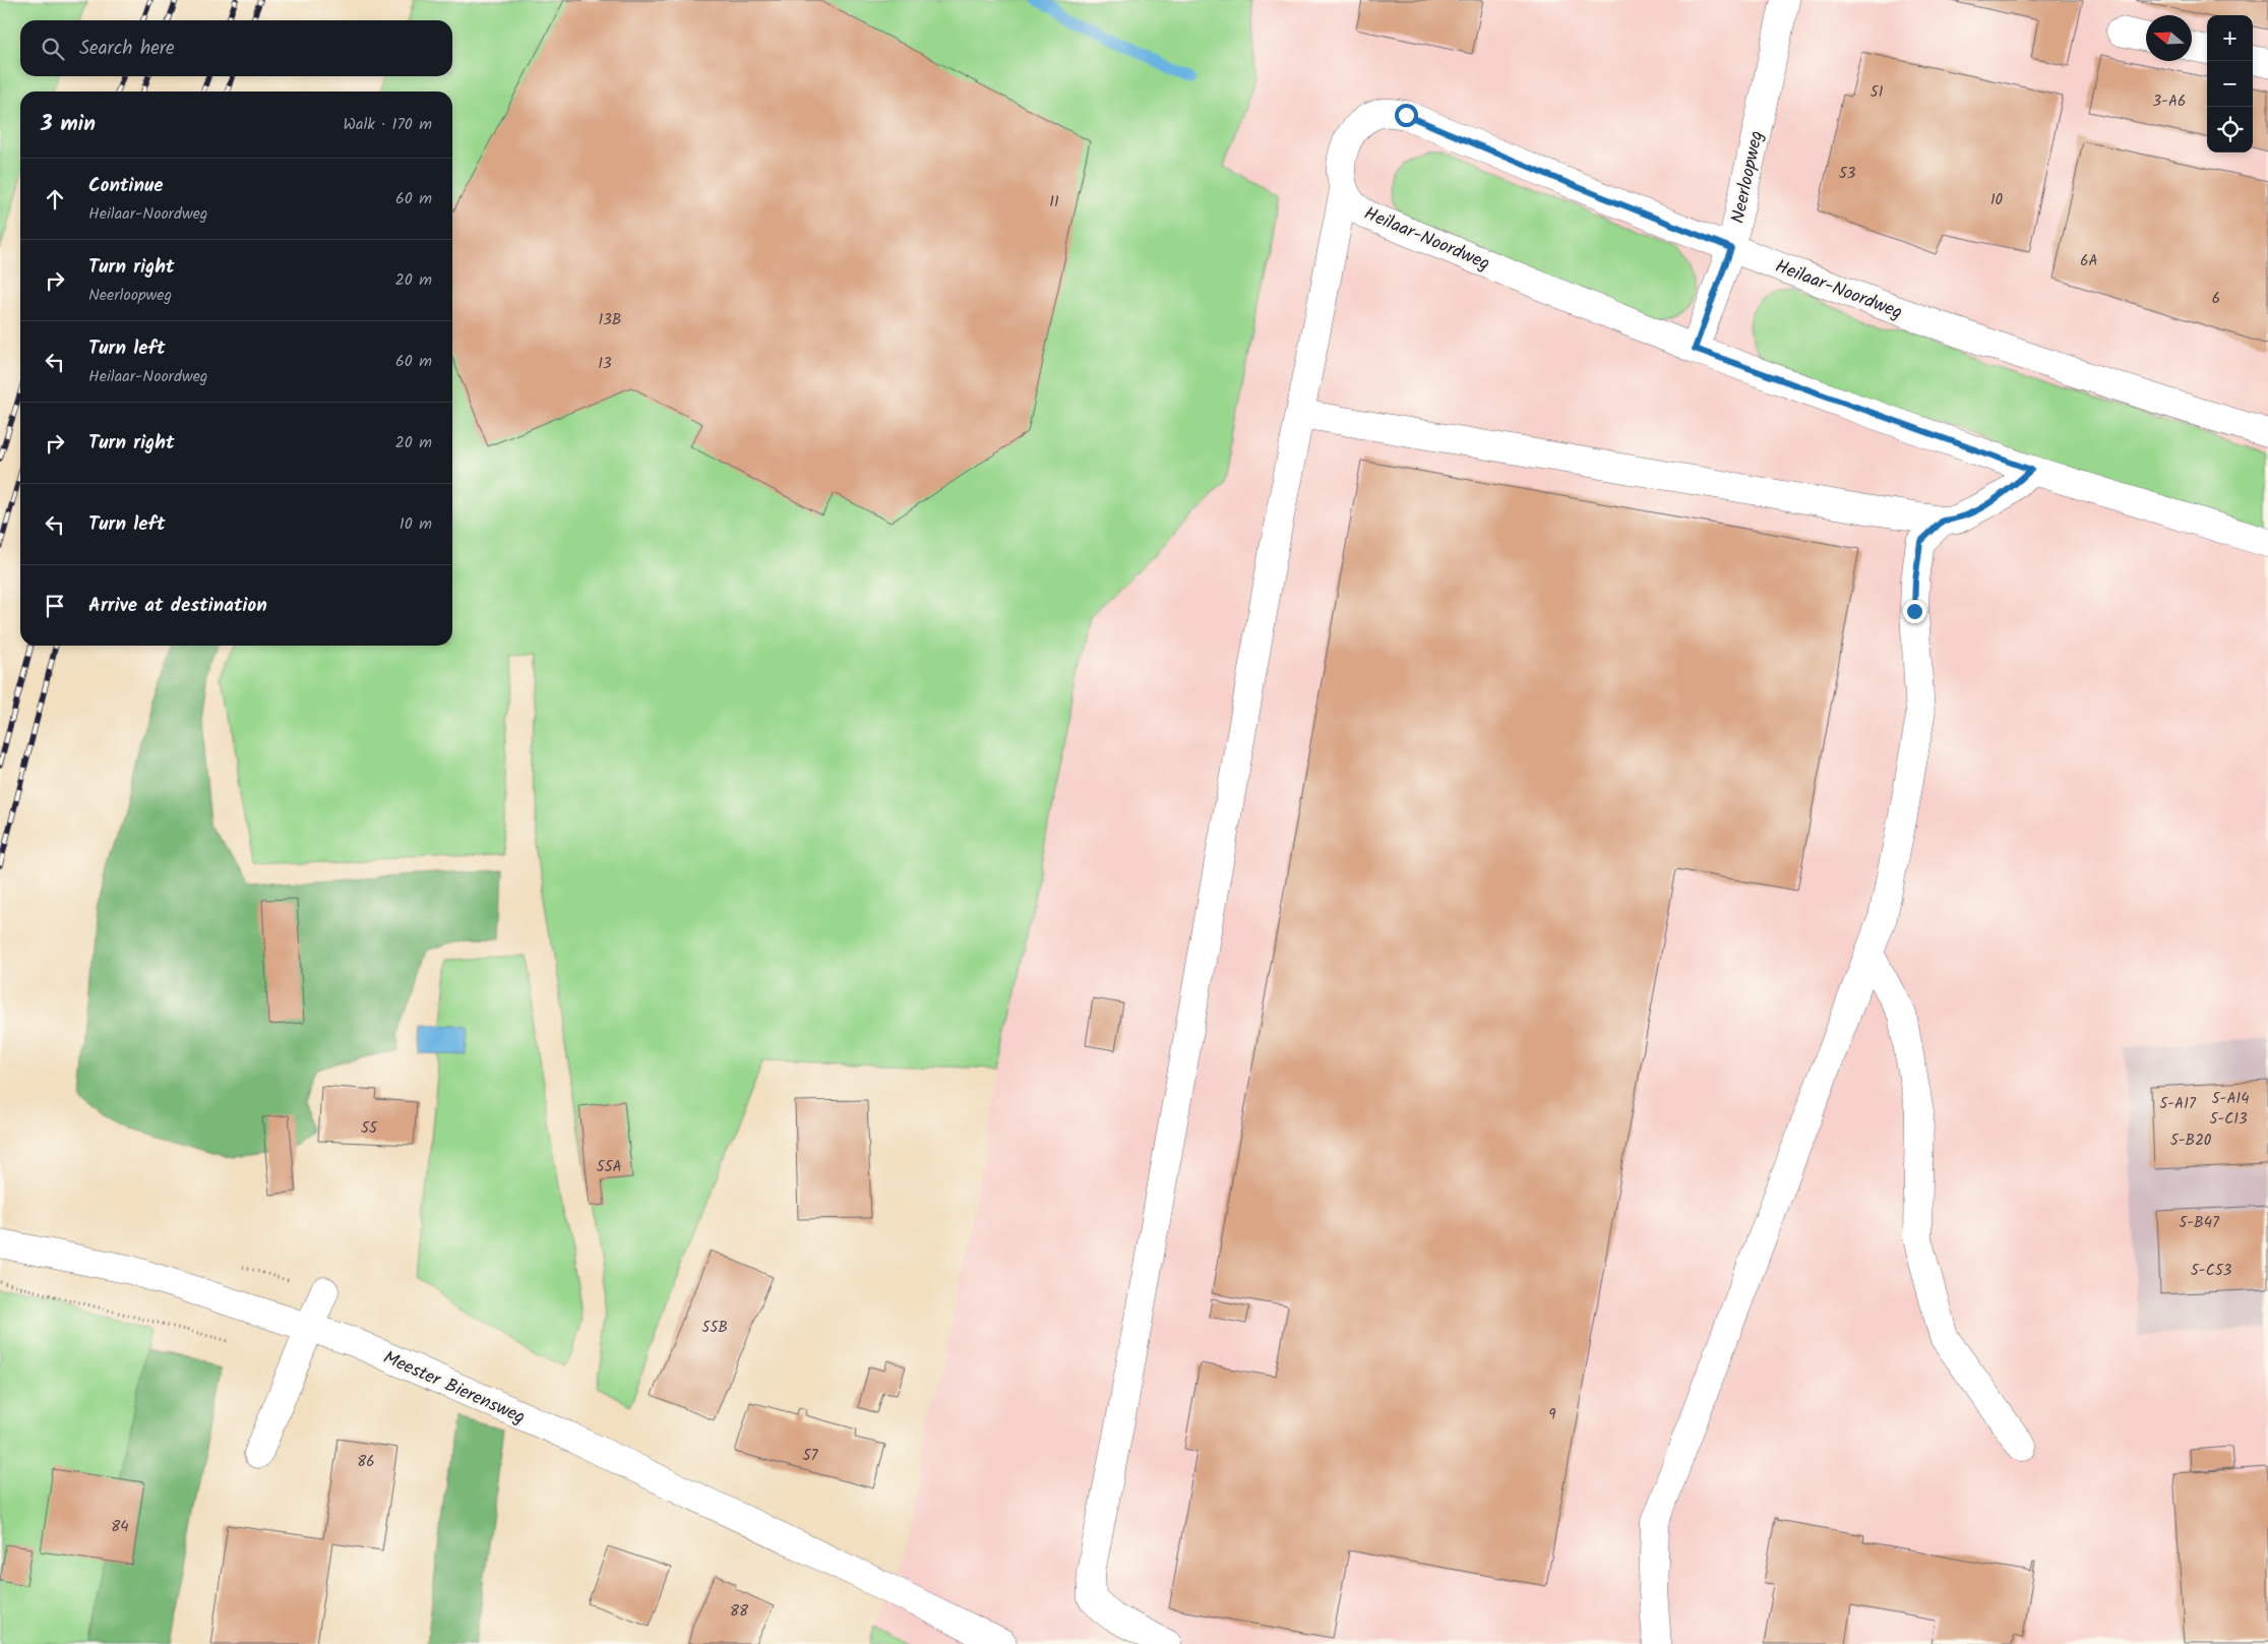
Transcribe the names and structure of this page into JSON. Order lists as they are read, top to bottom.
{
  "streets": {
    "street": ["Neerloopweg", "Heilaar-Noordweg", "Meester Bierensweg"]
  },
  "crossings": [
    ["Neerloopweg", "Heilaar-Noordweg"]
  ],
  "house_numbers": [
    "51",
    "3-A6",
    "53",
    "10",
    "11",
    "6A",
    "6",
    "13B",
    "13",
    "5-A14",
    "5-A17",
    "5-C13",
    "55",
    "5-B20",
    "55A",
    "5-B47",
    "5-C53",
    "55B",
    "9",
    "57",
    "86",
    "84",
    "88"
  ],
  "north": "left",
  "page": {
    "map_buttons": ["+", "−"],
    "search": "Search here",
    "heading": ["3 min", "Walk · 170 m"],
    "list": [
      ["Continue", "Heilaar-Noordweg", "60 m"],
      ["Turn right", "Neerloopweg", "20 m"],
      ["Turn left", "Heilaar-Noordweg", "60 m"],
      ["Turn right", "20 m"],
      ["Turn left", "10 m"],
      "Arrive at destination"
    ]
  }
}
